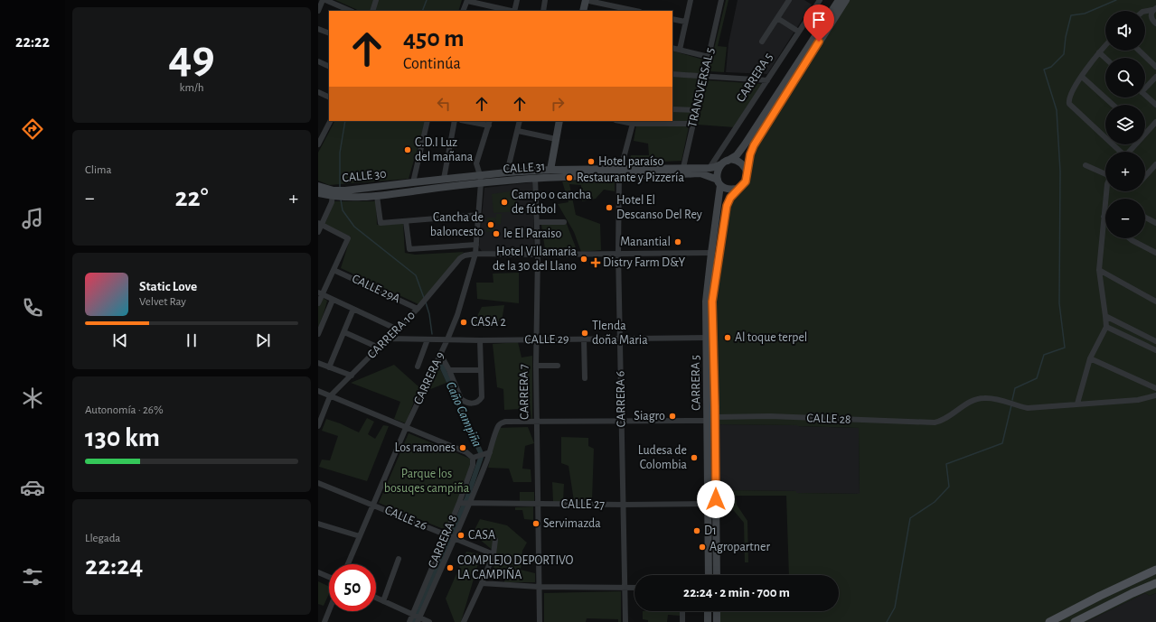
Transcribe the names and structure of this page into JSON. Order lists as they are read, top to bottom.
{
  "streets": {
    "main road": ["CARRERA 5", "CALLE 31", "CALLE 30"],
    "street": [
      "TRANSVERSAL 5",
      "CALLE 29A",
      "CARRERA 10",
      "CALLE 29",
      "CARRERA 9",
      "CARRERA 7",
      "CARRERA 6",
      "CALLE 28",
      "CALLE 27",
      "CALLE 26",
      "CARRERA 8"
    ]
  },
  "crossings": [
    ["CARRERA 5", "CALLE 31"],
    ["CARRERA 5", "CALLE 29"],
    ["CARRERA 5", "CALLE 28"],
    ["CARRERA 5", "CALLE 27"],
    ["TRANSVERSAL 5", "CALLE 31"],
    ["CALLE 31", "CALLE 30"],
    ["CALLE 31", "CARRERA 9"],
    ["CALLE 31", "CARRERA 7"],
    ["CALLE 31", "CARRERA 6"],
    ["CALLE 29A", "CARRERA 10"],
    ["CARRERA 10", "CALLE 29"],
    ["CARRERA 10", "CARRERA 9"],
    ["CALLE 29", "CARRERA 9"],
    ["CALLE 29", "CARRERA 7"],
    ["CALLE 29", "CARRERA 6"],
    ["CARRERA 9", "CALLE 26"],
    ["CARRERA 7", "CALLE 27"],
    ["CARRERA 7", "CARRERA 8"],
    ["CARRERA 6", "CALLE 27"],
    ["CALLE 27", "CARRERA 8"],
    ["CALLE 26", "CARRERA 8"]
  ],
  "water": ["Caño Campiña"],
  "parks": ["Parque los bosuqes campiña"],
  "places": {
    "other": [
      "C.D.I Luz del mañana",
      "Hotel paraíso",
      "Restaurante y Pizzería",
      "Campo o cancha de fútbol",
      "Hotel El Descanso Del Rey",
      "Cancha de baloncesto",
      "Ie El Paraiso",
      "Manantial",
      "Hotel Villamaria de la 30 del Llano",
      "CASA 2",
      "TIenda doña Maria",
      "Al toque terpel",
      "Siagro",
      "Los ramones",
      "Ludesa de Colombia",
      "Servimazda",
      "D1",
      "CASA",
      "Agropartner",
      "COMPLEJO DEPORTIVO LA CAMPIÑA"
    ],
    "health": ["Distry Farm D&Y"]
  },
  "page": {
    "tabs": "22:22",
    "tile": [
      ["49", "km/h"],
      "Clima",
      ["Autonomía · 26%", "130 km"],
      ["Llegada", "22:24"]
    ],
    "map_buttons": ["+", "−"],
    "turn": ["450 m", "Continúa"],
    "heat": ["−", "22°", "+"],
    "song": ["Static Love", "Velvet Ray"],
    "limit": "50",
    "trip": "22:24 · 2 min · 700 m"
  }
}
